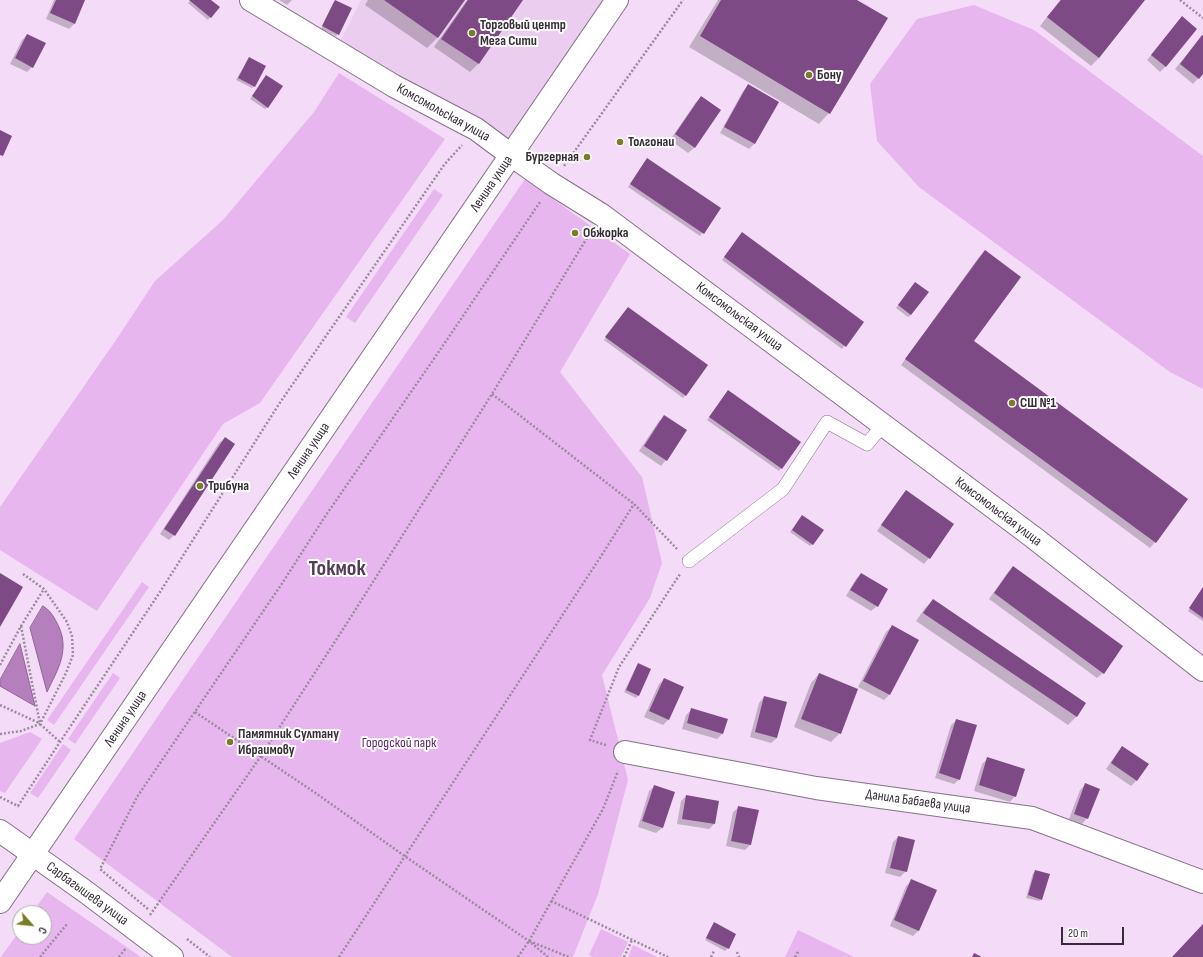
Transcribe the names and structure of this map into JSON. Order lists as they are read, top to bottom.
{
  "streets": {
    "street": [
      "Комсомольская улица",
      "Ленина улица",
      "Данила Бабаева улица",
      "Сарбагышева улица"
    ]
  },
  "crossings": [
    ["Комсомольская улица", "Ленина улица"],
    ["Ленина улица", "Сарбагышева улица"]
  ],
  "districts": ["Токмок"],
  "parks": ["Городской парк"],
  "places": [
    "Торговый центр Мега Сити",
    "Бону",
    "Толгонаи",
    "Бургерная",
    "Обжорка",
    "СШ №1",
    "Трибуна",
    "Памятник Султану Ибраимову"
  ],
  "scale_bar": "20 m",
  "north": "bottom right"
}
